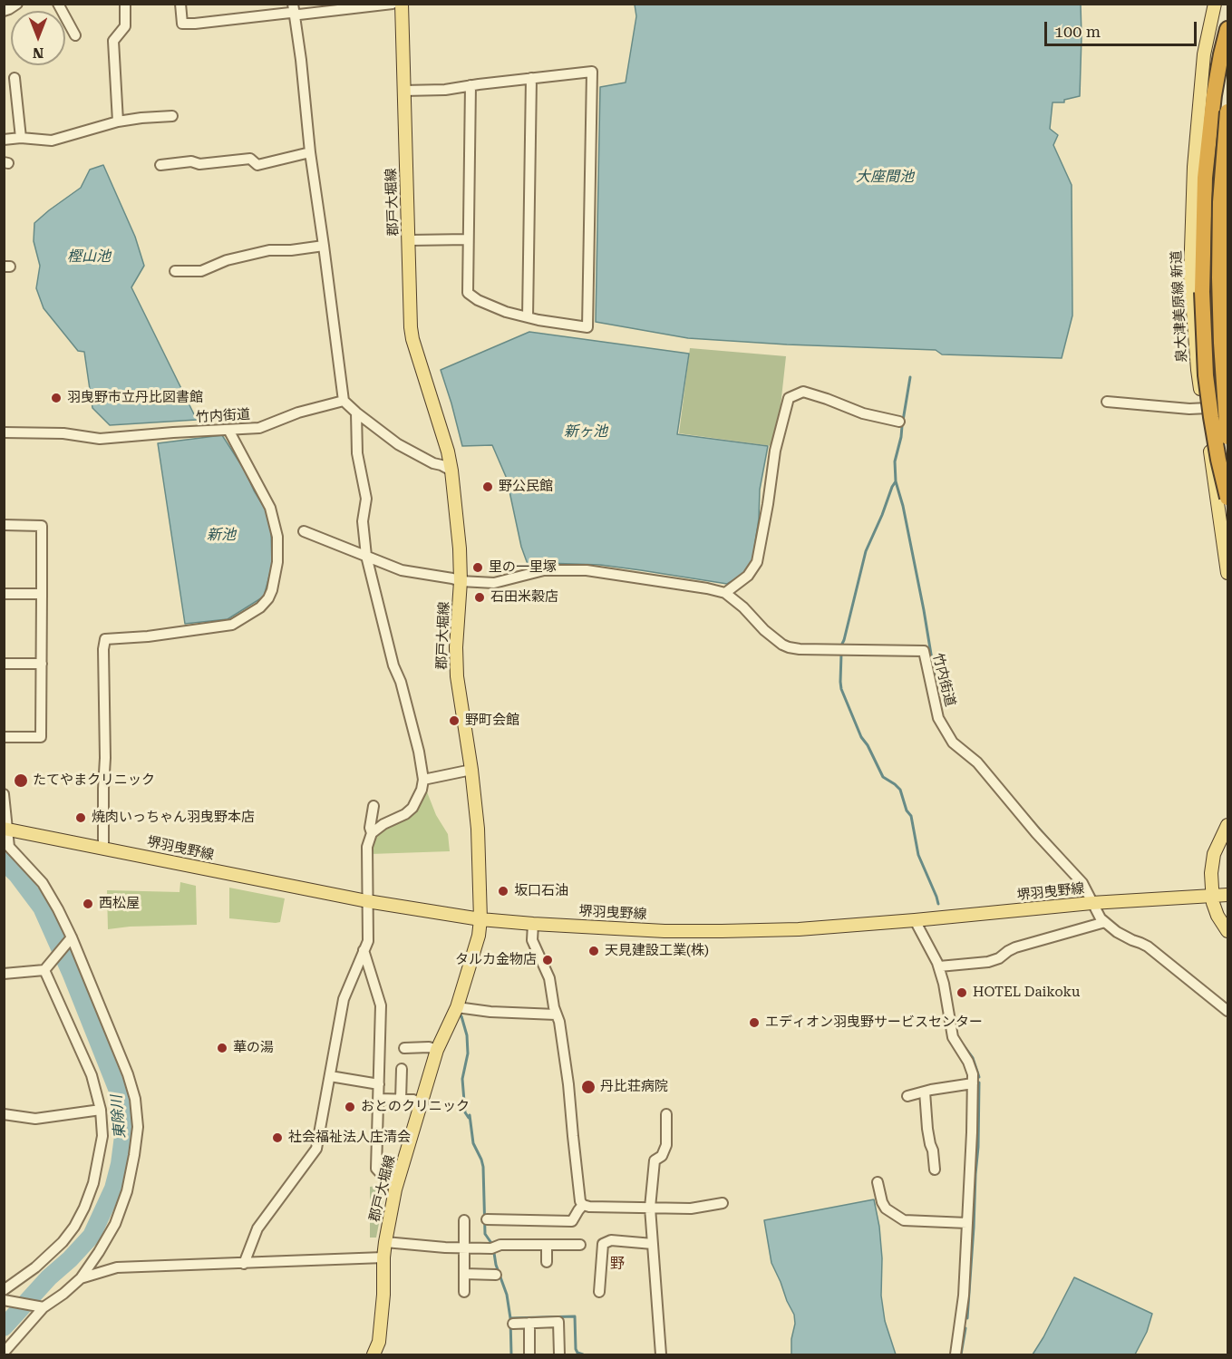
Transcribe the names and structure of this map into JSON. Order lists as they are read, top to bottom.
{
  "streets": {
    "main road": ["郡戸大堀線", "泉大津美原線 新道", "堺羽曳野線"],
    "street": ["竹内街道"]
  },
  "crossings": [
    ["郡戸大堀線", "竹内街道"],
    ["郡戸大堀線", "堺羽曳野線"],
    ["竹内街道", "堺羽曳野線"]
  ],
  "districts": ["野"],
  "water": [
    "大座間池",
    "樫山池",
    "新ヶ池",
    "新池",
    "東除川"
  ],
  "places": [
    "羽曳野市立丹比図書館",
    "野公民館",
    "里の一里塚",
    "石田米穀店",
    "野町会館",
    "たてやまクリニック",
    "焼肉いっちゃん羽曳野本店",
    "坂口石油",
    "西松屋",
    "天見建設工業(株)",
    "タルカ金物店",
    "HOTEL Daikoku",
    "エディオン羽曳野サービスセンター",
    "華の湯",
    "丹比荘病院",
    "おとのクリニック",
    "社会福祉法人庄清会"
  ],
  "scale_bar": "100 m",
  "north": "bottom"
}
